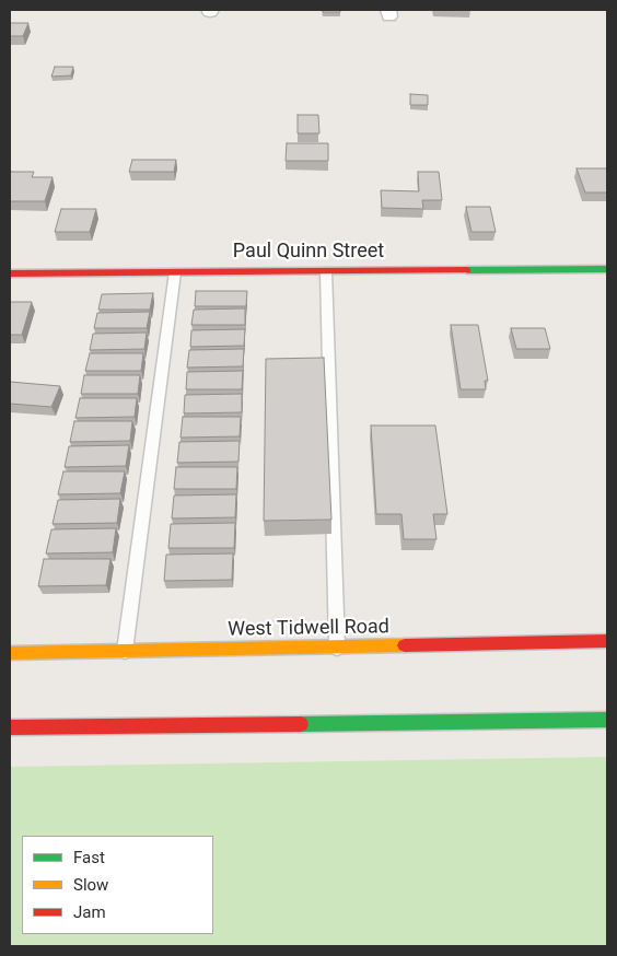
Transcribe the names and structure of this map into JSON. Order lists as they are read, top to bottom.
{
  "streets": {
    "main road": ["Paul Quinn Street", "West Tidwell Road"]
  },
  "legend": ["Fast", "Slow", "Jam"]
}
